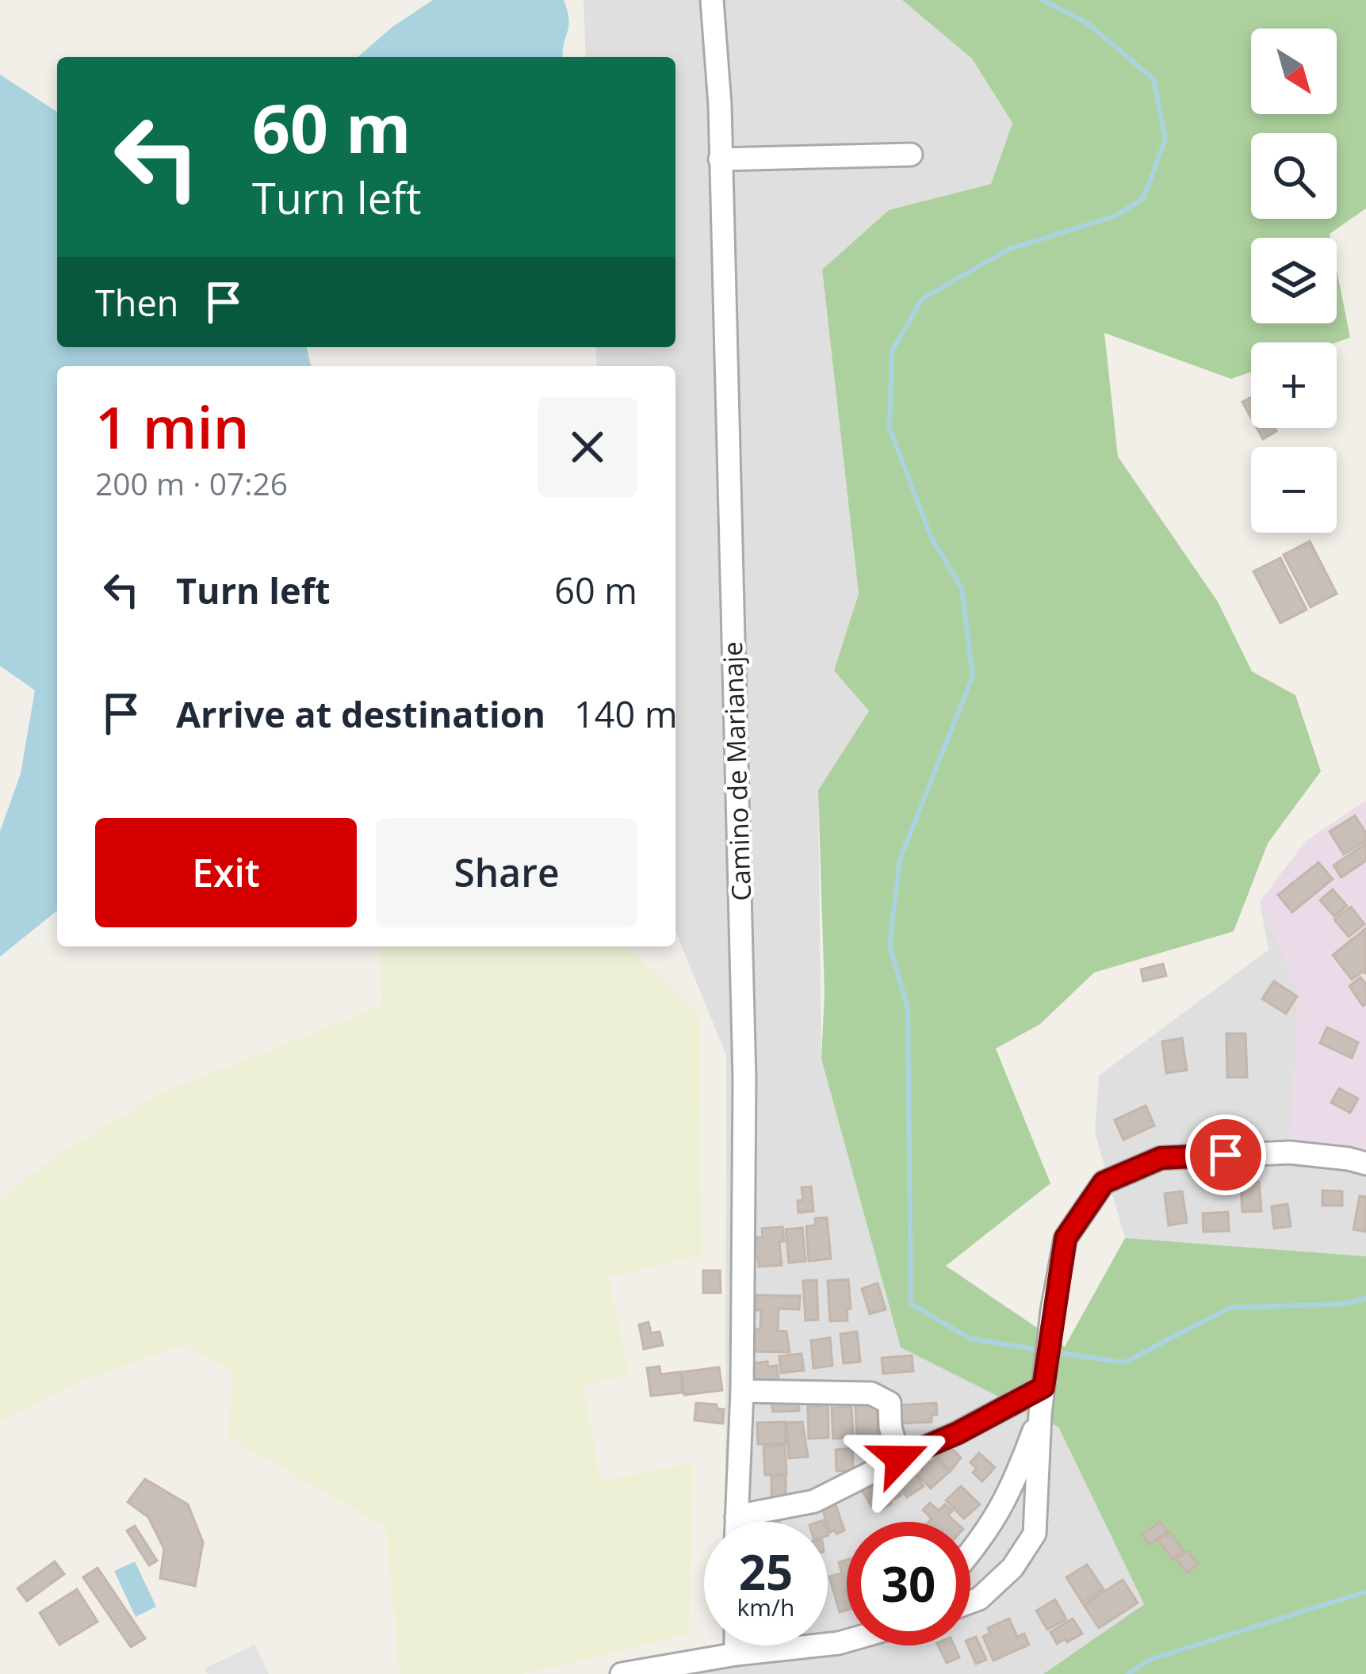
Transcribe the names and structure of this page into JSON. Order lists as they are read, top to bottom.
{
  "streets": {
    "street": ["Camino de Marianaje"]
  },
  "north": "bottom right",
  "page": {
    "map_buttons": ["+", "−"],
    "turn": ["60 m", "Turn left"],
    "then": "Then",
    "heading": ["1 min", "200 m · 07:26"],
    "list": [
      {
        "name": "Turn left",
        "value": "60 m"
      },
      {
        "name": "Arrive at destination",
        "value": "140 m"
      }
    ],
    "buttons": ["Exit", "Share"],
    "speed": "25 km/h",
    "limit": "30"
  }
}
